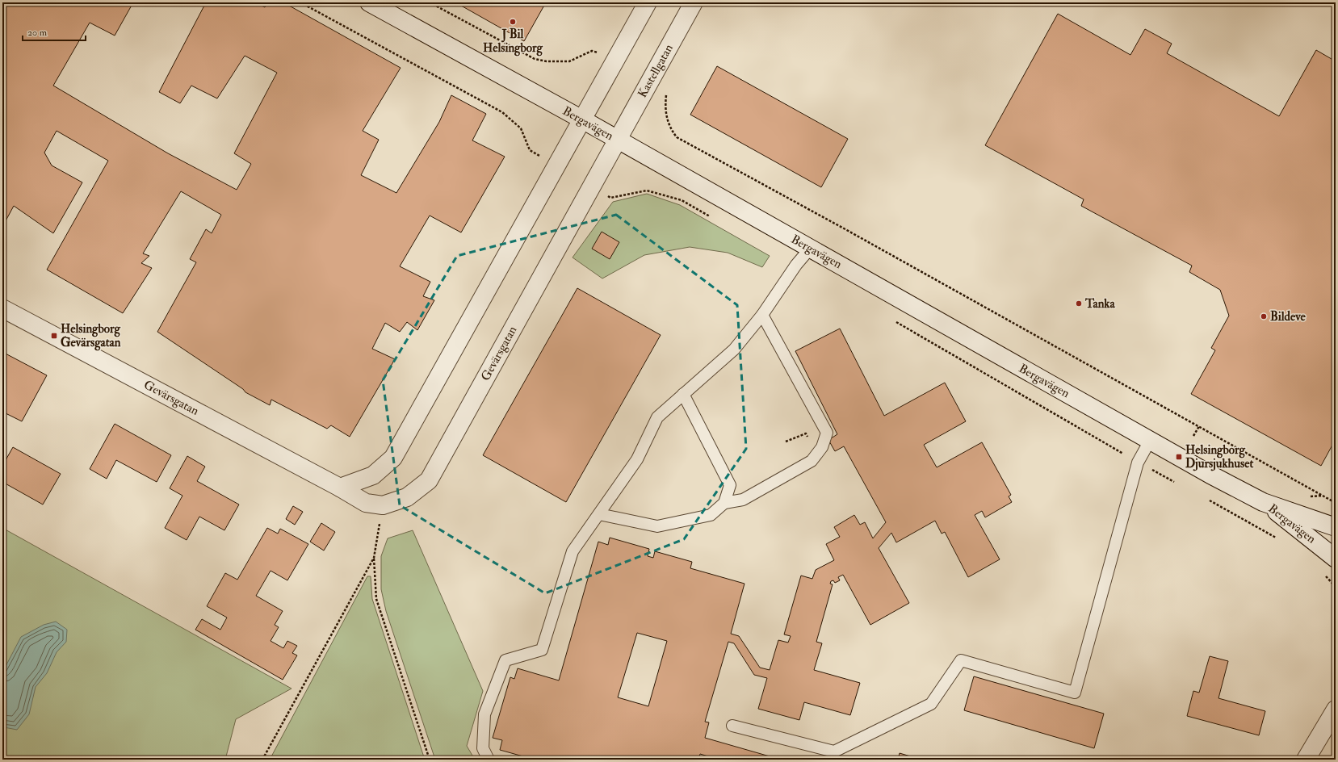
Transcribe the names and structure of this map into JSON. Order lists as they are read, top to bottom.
{
  "streets": {
    "street": ["Kastellgatan", "Bergavägen", "Gevärsgatan"]
  },
  "crossings": [
    ["Kastellgatan", "Bergavägen"],
    ["Kastellgatan", "Gevärsgatan"],
    ["Bergavägen", "Gevärsgatan"]
  ],
  "places": {
    "other": ["J Bil Helsingborg", "Tanka", "Bildeve"],
    "transit": ["Helsingborg Gevärsgatan", "Helsingborg Djursjukhuset"]
  },
  "scale_bar": "20 m"
}
